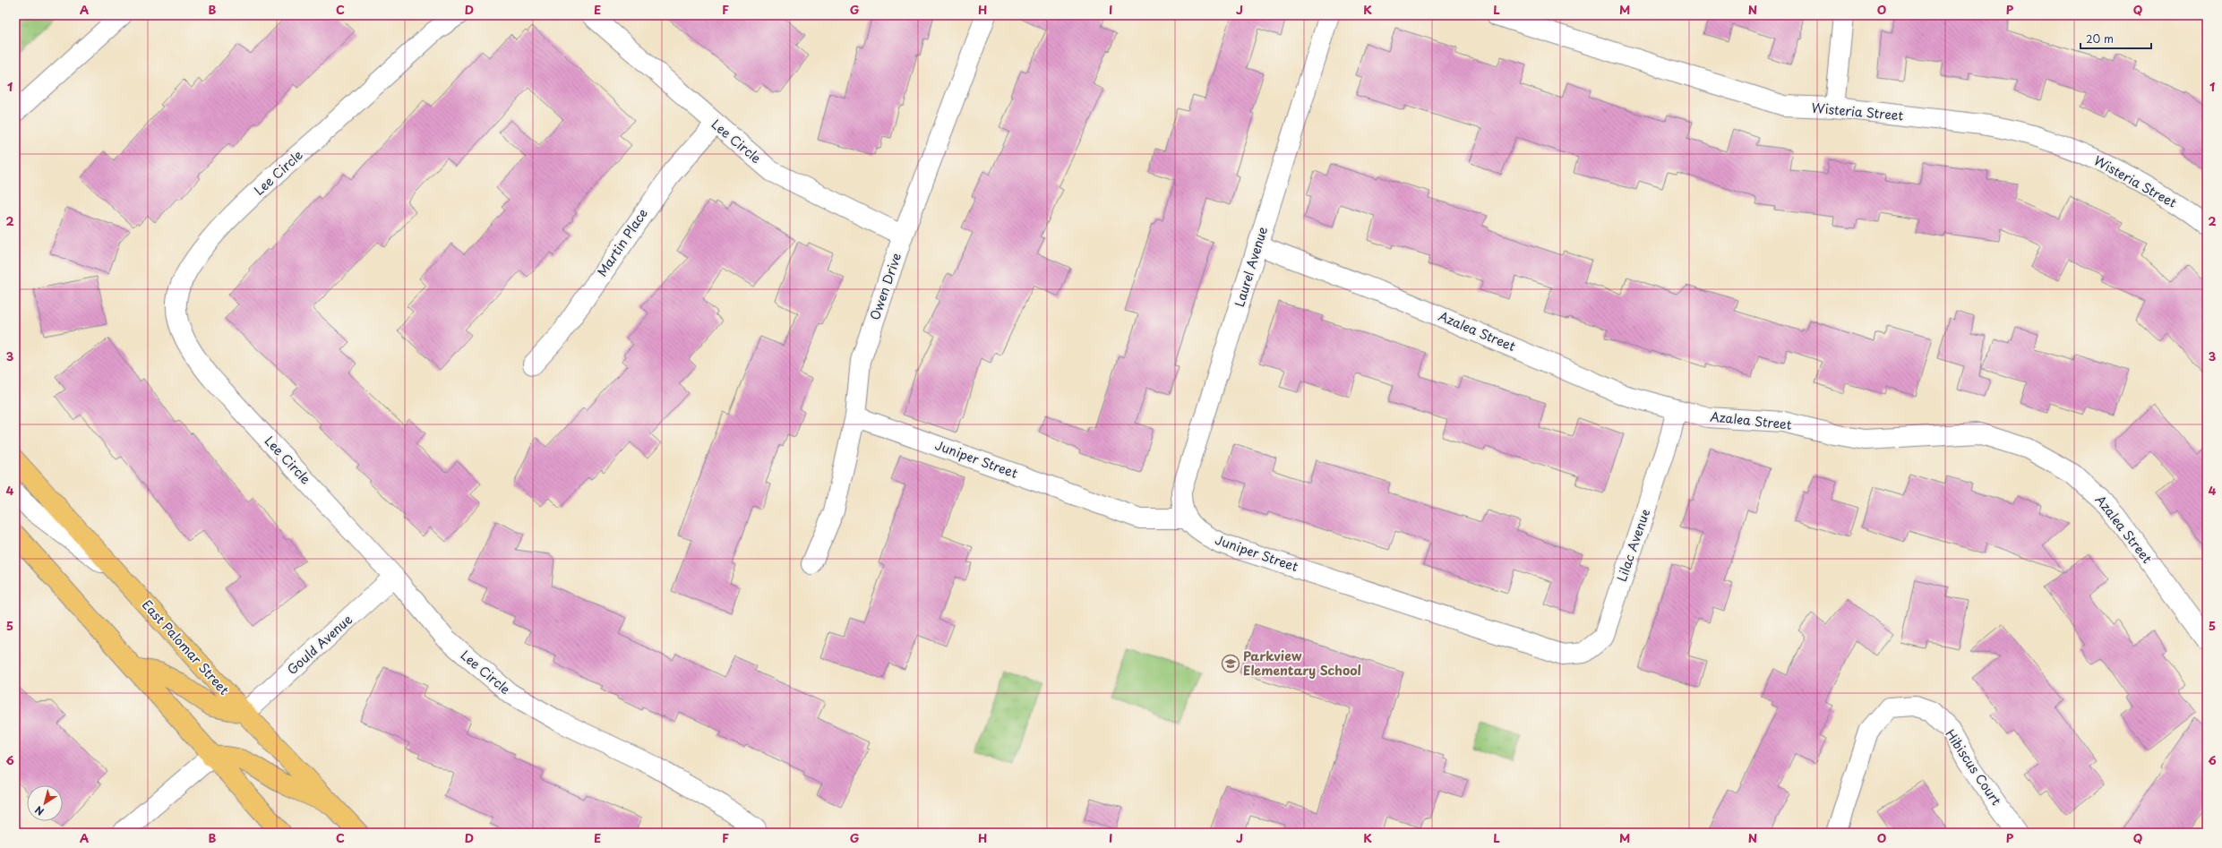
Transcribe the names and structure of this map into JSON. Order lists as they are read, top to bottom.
{
  "streets": {
    "main road": ["East Palomar Street"],
    "street": [
      "Wisteria Street",
      "Lee Circle",
      "Martin Place",
      "Laurel Avenue",
      "Owen Drive",
      "Azalea Street",
      "Juniper Street",
      "Lilac Avenue",
      "Gould Avenue",
      "Hibiscus Court"
    ]
  },
  "crossings": [
    ["Lee Circle", "Martin Place"],
    ["Lee Circle", "Owen Drive"],
    ["Lee Circle", "Gould Avenue"],
    ["Laurel Avenue", "Azalea Street"],
    ["Laurel Avenue", "Juniper Street"],
    ["Owen Drive", "Juniper Street"],
    ["Azalea Street", "Lilac Avenue"],
    ["Juniper Street", "Lilac Avenue"],
    ["Gould Avenue", "East Palomar Street"]
  ],
  "places": {
    "school or university": ["Parkview Elementary School"]
  },
  "scale_bar": "20 m",
  "north": "bottom left",
  "grid": {
    "columns": [
      "A",
      "B",
      "C",
      "D",
      "E",
      "F",
      "G",
      "H",
      "I",
      "J",
      "K",
      "L",
      "M",
      "N",
      "O",
      "P",
      "Q"
    ],
    "rows": [
      "1",
      "2",
      "3",
      "4",
      "5",
      "6"
    ]
  }
}
